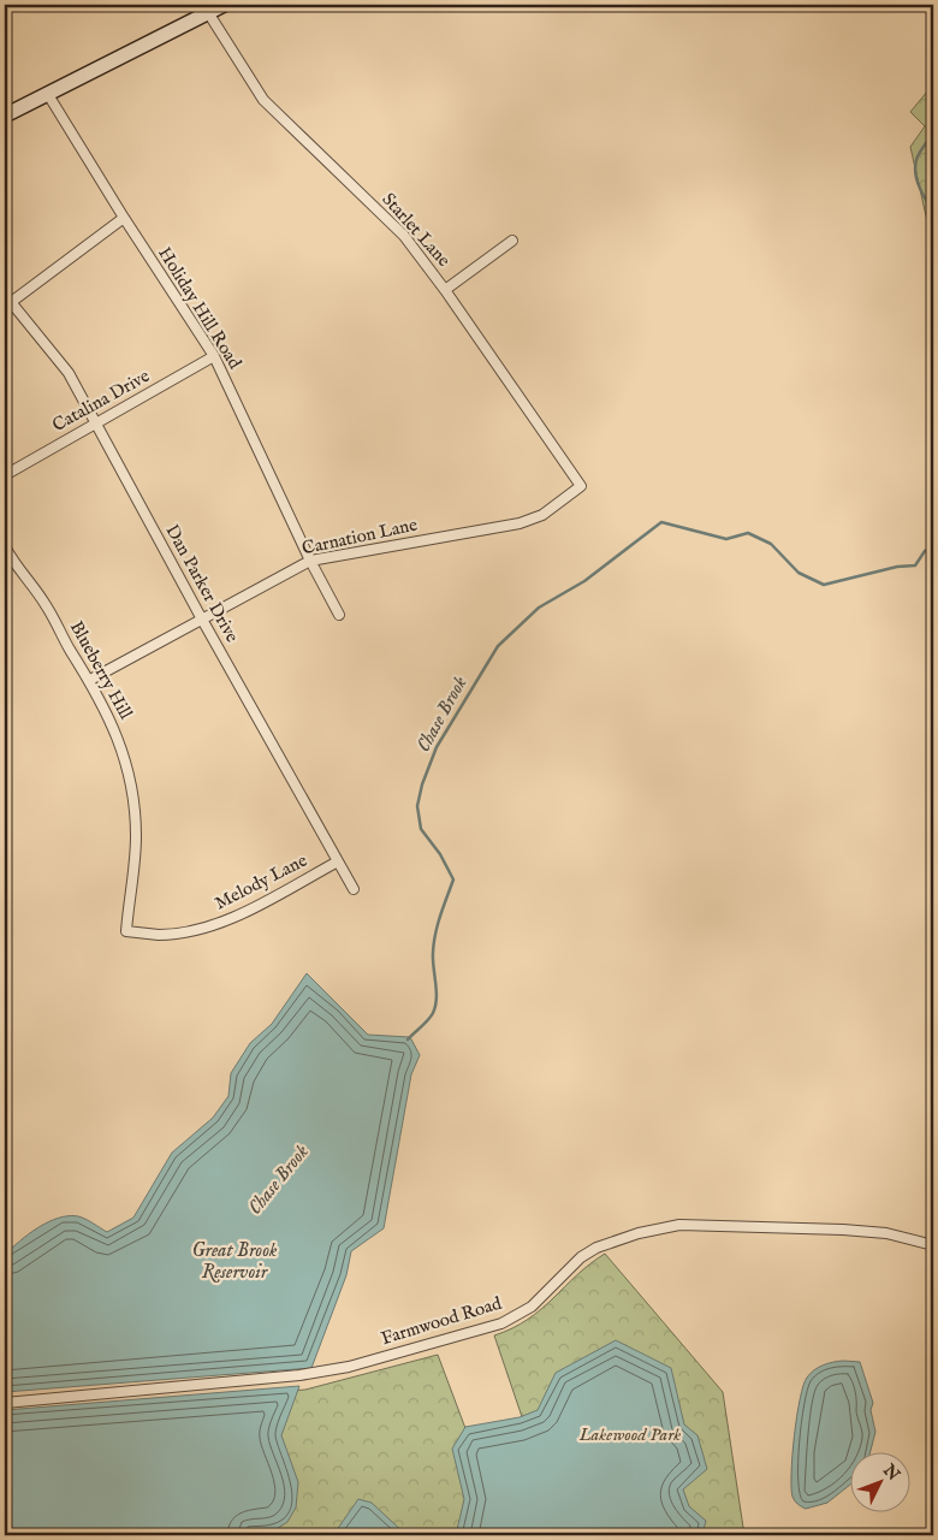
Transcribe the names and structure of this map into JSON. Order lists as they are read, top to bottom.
{
  "streets": {
    "street": [
      "Starlet Lane",
      "Holiday Hill Road",
      "Catalina Drive",
      "Carnation Lane",
      "Dan Parker Drive",
      "Blueberry Hill",
      "Melody Lane",
      "Farmwood Road"
    ]
  },
  "crossings": [
    ["Starlet Lane", "Carnation Lane"],
    ["Holiday Hill Road", "Catalina Drive"],
    ["Holiday Hill Road", "Carnation Lane"],
    ["Catalina Drive", "Dan Parker Drive"],
    ["Carnation Lane", "Dan Parker Drive"],
    ["Carnation Lane", "Blueberry Hill"],
    ["Dan Parker Drive", "Melody Lane"],
    ["Blueberry Hill", "Melody Lane"]
  ],
  "water": ["Chase Brook", "Great Brook Reservoir"],
  "parks": ["Lakewood Park"],
  "north": "top right"
}
